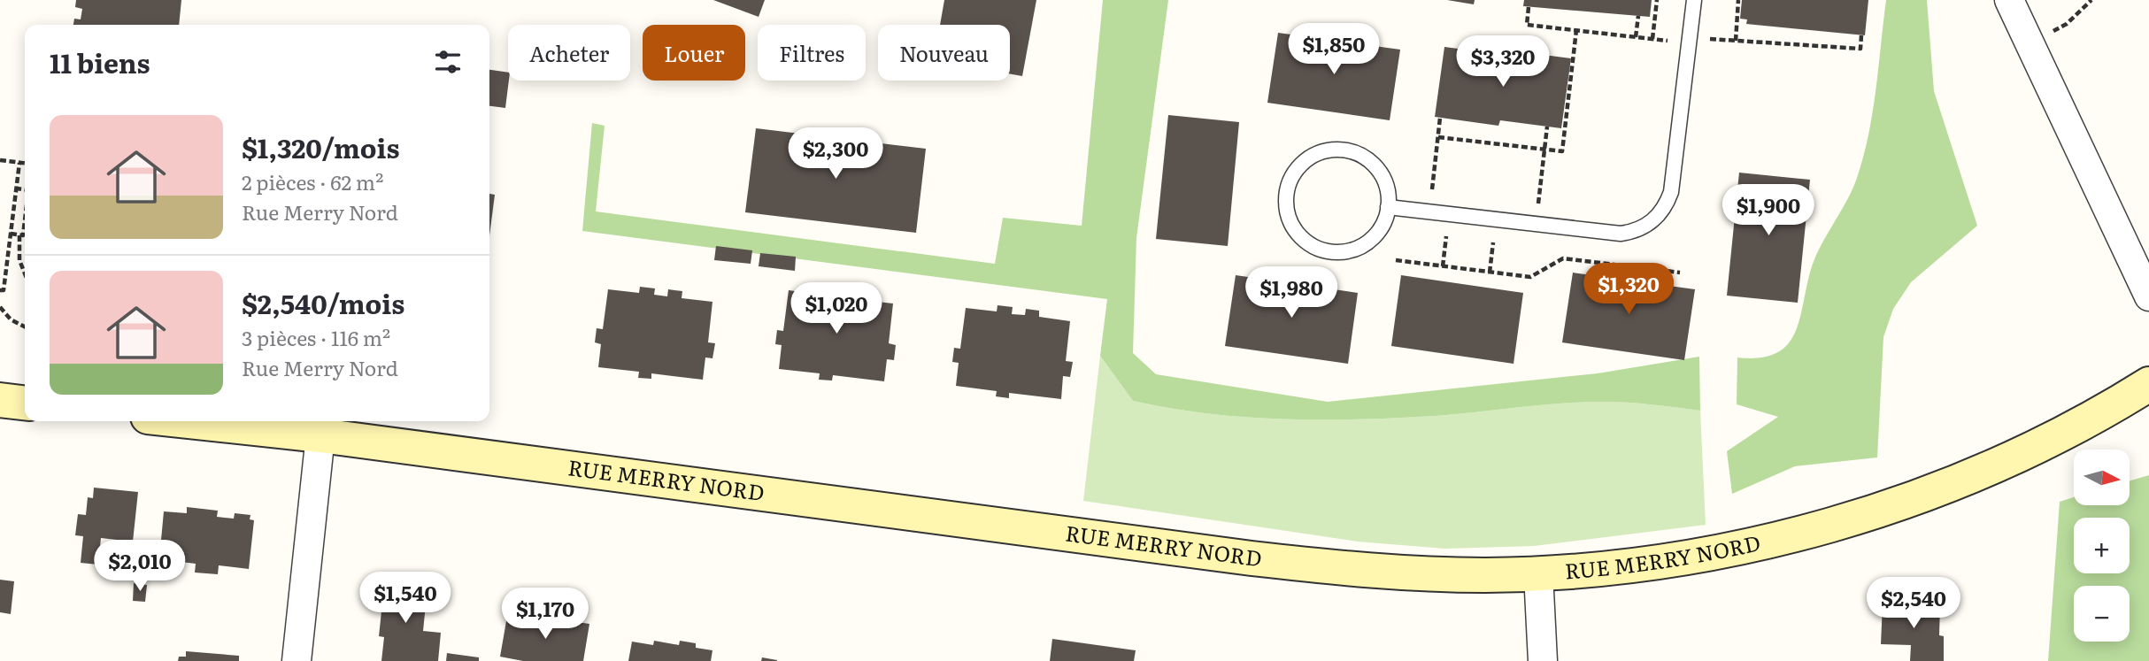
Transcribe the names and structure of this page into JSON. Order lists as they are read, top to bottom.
{
  "streets": {
    "main road": ["RUE MERRY NORD"]
  },
  "north": "right",
  "page": {
    "price": [
      "$1,850",
      "$3,320",
      "$2,300",
      "$1,900",
      "$1,320",
      "$1,980",
      "$1,020",
      "$2,010",
      "$1,540",
      "$2,540",
      "$1,170"
    ],
    "chip": [
      "Acheter",
      "Louer",
      "Filtres",
      "Nouveau"
    ],
    "heading": "11 biens",
    "list": [
      {
        "name": "$1,320/mois",
        "note": "2 pièces · 62 m² · Rue Merry Nord"
      },
      {
        "name": "$2,540/mois",
        "note": "3 pièces · 116 m² · Rue Merry Nord"
      }
    ],
    "map_buttons": ["+", "−"]
  }
}
